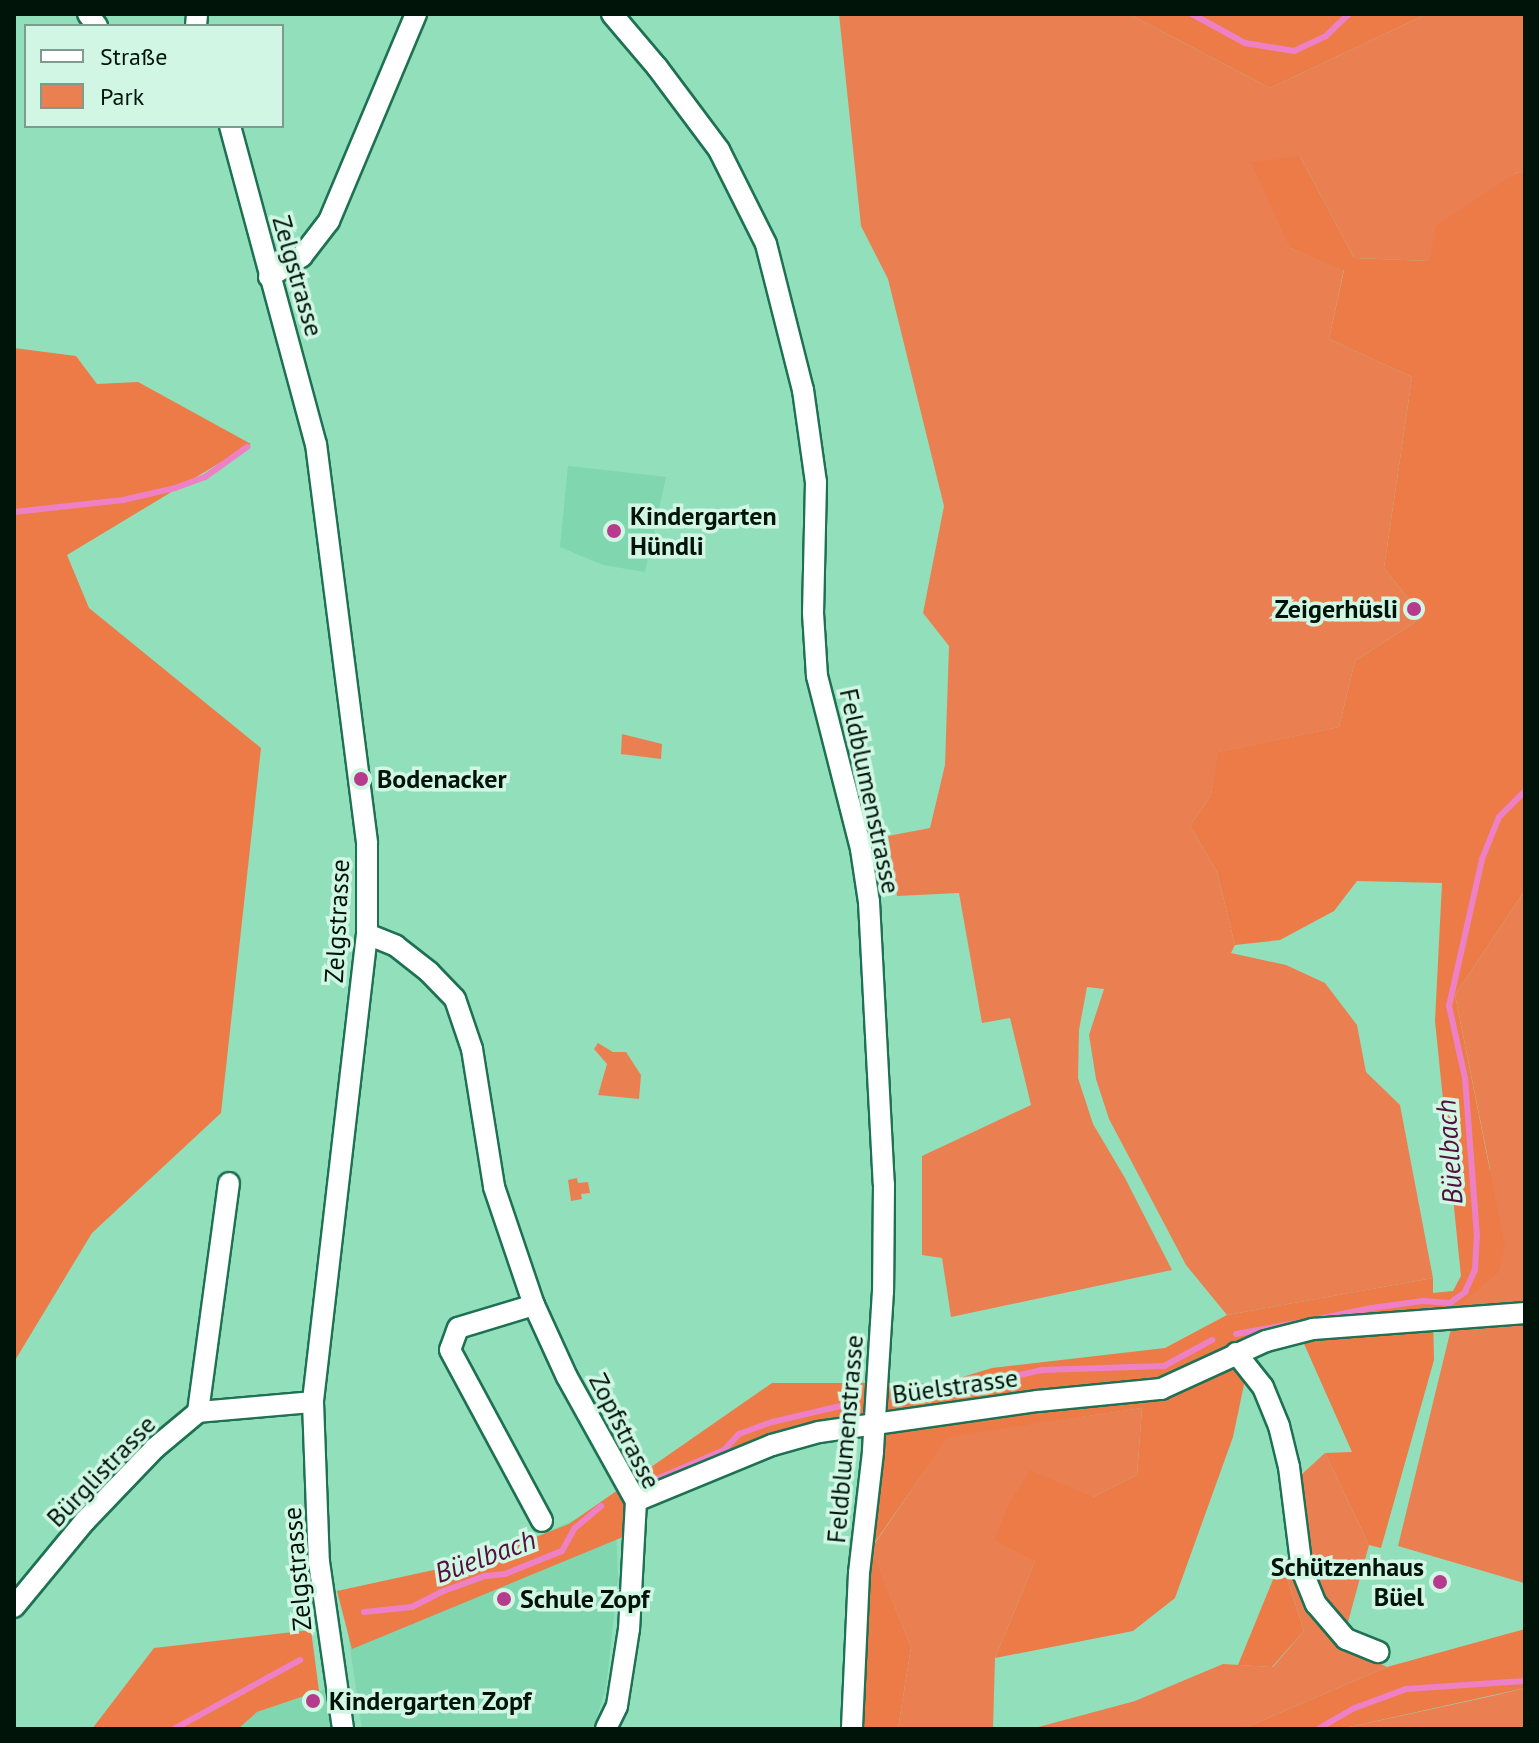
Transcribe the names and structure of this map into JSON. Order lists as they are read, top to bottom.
{
  "streets": {
    "street": [
      "Zelgstrasse",
      "Feldblumenstrasse",
      "Büelstrasse",
      "Zopfstrasse",
      "Bürglistrasse"
    ]
  },
  "crossings": [
    ["Zelgstrasse", "Zopfstrasse"],
    ["Feldblumenstrasse", "Büelstrasse"],
    ["Büelstrasse", "Zopfstrasse"]
  ],
  "water": ["Büelbach"],
  "places": [
    "Kindergarten Hündli",
    "Zeigerhüsli",
    "Bodenacker",
    "Schützenhaus Büel",
    "Schule Zopf",
    "Kindergarten Zopf"
  ],
  "legend": ["Straße", "Park"]
}
